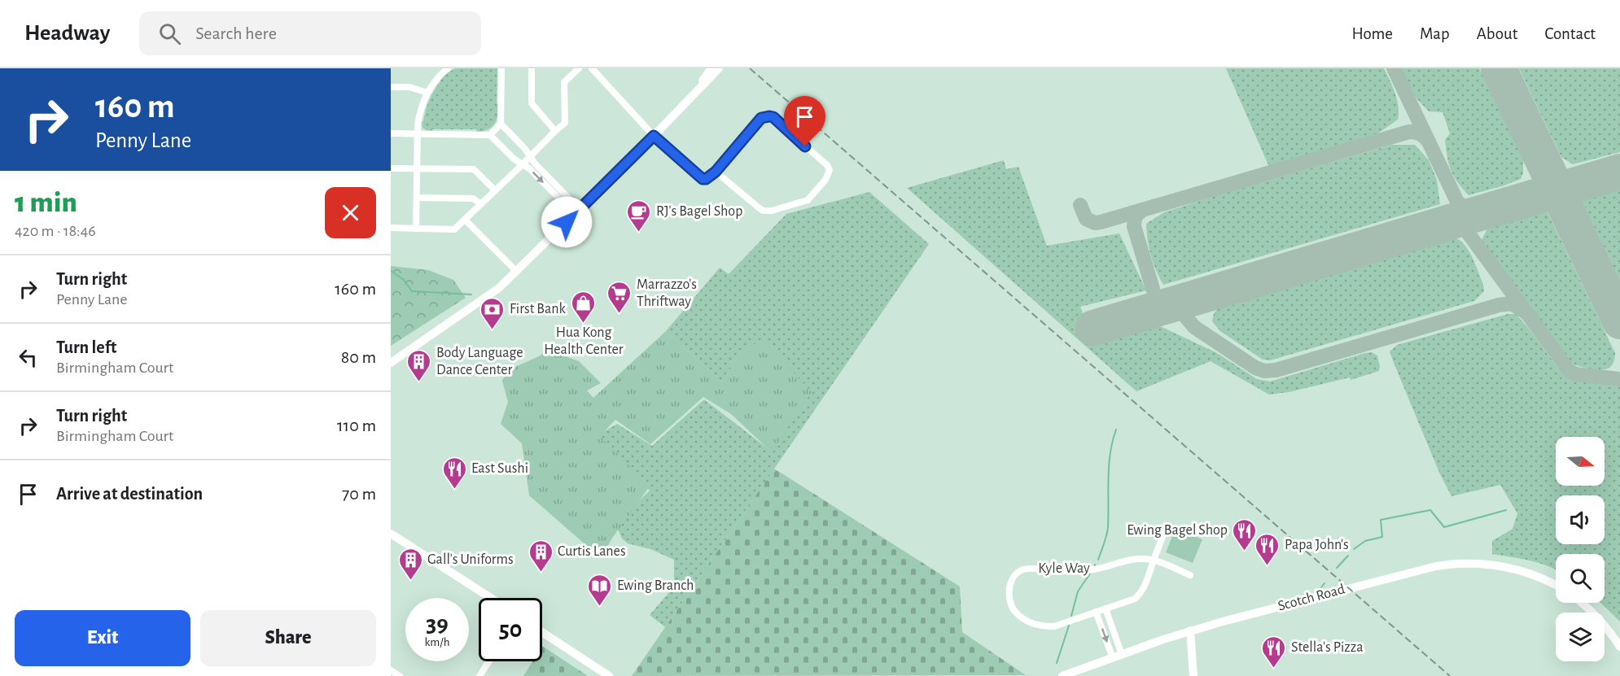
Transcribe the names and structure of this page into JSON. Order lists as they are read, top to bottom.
{
  "streets": {
    "main road": ["Scotch Road"],
    "street": ["Kyle Way"]
  },
  "places": {
    "cafe": ["RJ's Bagel Shop"],
    "supermarket": ["Marrazzo's Thriftway"],
    "shop": ["Hua Kong Health Center"],
    "bank": ["First Bank"],
    "building": ["Body Language Dance Center", "Curtis Lanes", "Gall's Uniforms"],
    "restaurant": [
      "East Sushi",
      "Ewing Bagel Shop",
      "Papa John's",
      "Stella's Pizza"
    ],
    "library": ["Ewing Branch"]
  },
  "north": "right",
  "page": {
    "header": "Headway",
    "search": "Search here",
    "nav": [
      "Home",
      "Map",
      "About",
      "Contact"
    ],
    "turn": ["160 m", "Penny Lane"],
    "heading": ["1 min", "420 m · 18:46"],
    "list": [
      {
        "name": "Turn right",
        "note": "Penny Lane",
        "value": "160 m"
      },
      {
        "name": "Turn left",
        "note": "Birmingham Court",
        "value": "80 m"
      },
      {
        "name": "Turn right",
        "note": "Birmingham Court",
        "value": "110 m"
      },
      {
        "name": "Arrive at destination",
        "value": "70 m"
      }
    ],
    "speed": "39 km/h",
    "limit": "50",
    "buttons": ["Exit", "Share"]
  }
}
